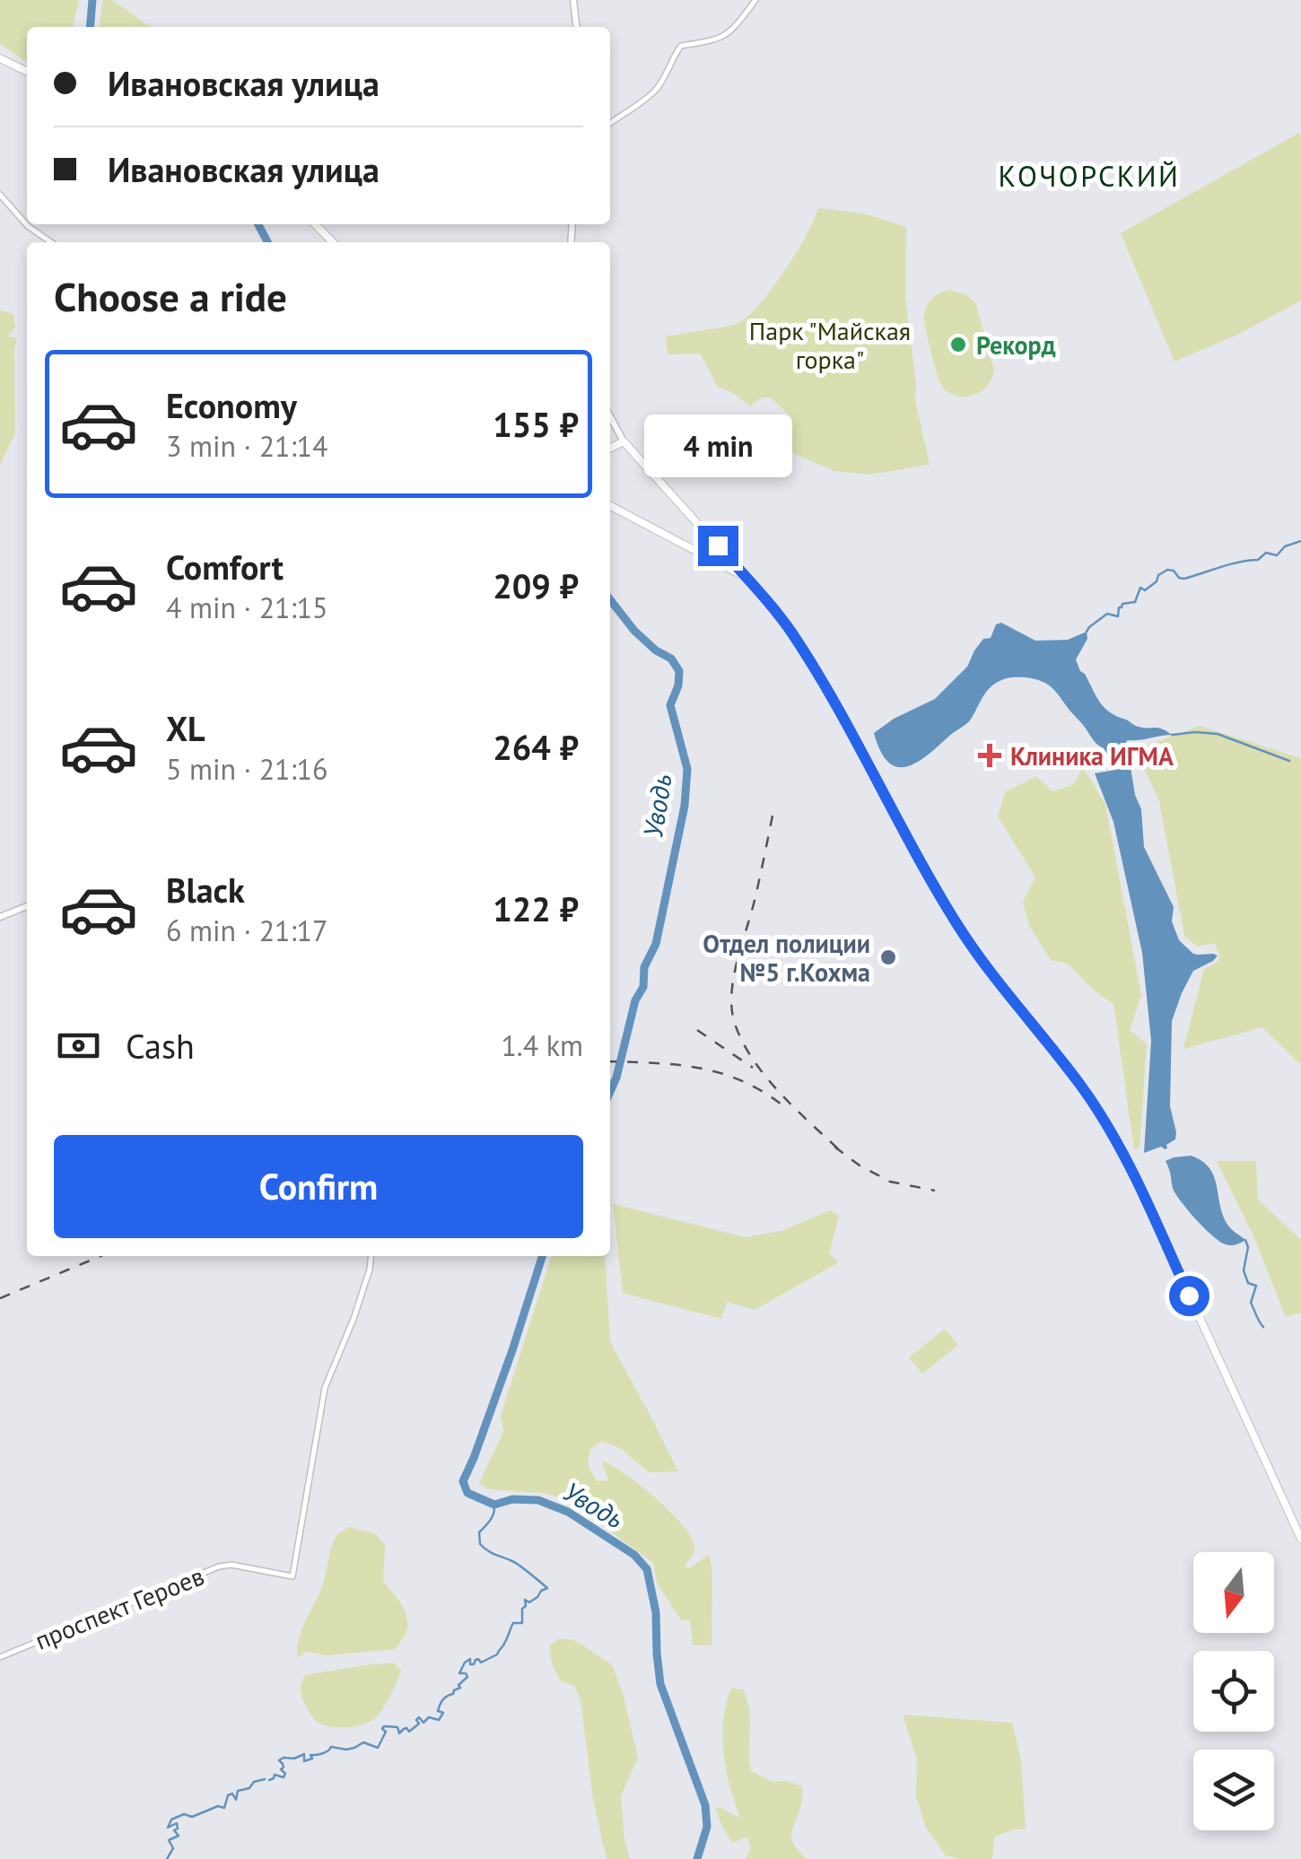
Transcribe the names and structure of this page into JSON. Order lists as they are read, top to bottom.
{
  "streets": {
    "street": ["проспект Героев"]
  },
  "districts": ["КОЧОРСКИЙ"],
  "water": ["Уводь"],
  "parks": ["Парк \"Майская горка\""],
  "places": {
    "other": ["Рекорд", "Отдел полиции №5 г.Кохма"],
    "health": ["Клиника ИГМА"]
  },
  "north": "bottom",
  "page": {
    "banner": ["Ивановская улица", "Ивановская улица"],
    "heading": "Choose a ride",
    "list": [
      {
        "name": "Economy",
        "note": "3 min · 21:14",
        "value": "155 ₽"
      },
      {
        "name": "Comfort",
        "note": "4 min · 21:15",
        "value": "209 ₽"
      },
      {
        "name": "XL",
        "note": "5 min · 21:16",
        "value": "264 ₽"
      },
      {
        "name": "Black",
        "note": "6 min · 21:17",
        "value": "122 ₽"
      }
    ],
    "bubble": "4 min",
    "pay": ["Cash", "1.4 km"],
    "buttons": "Confirm"
  }
}
